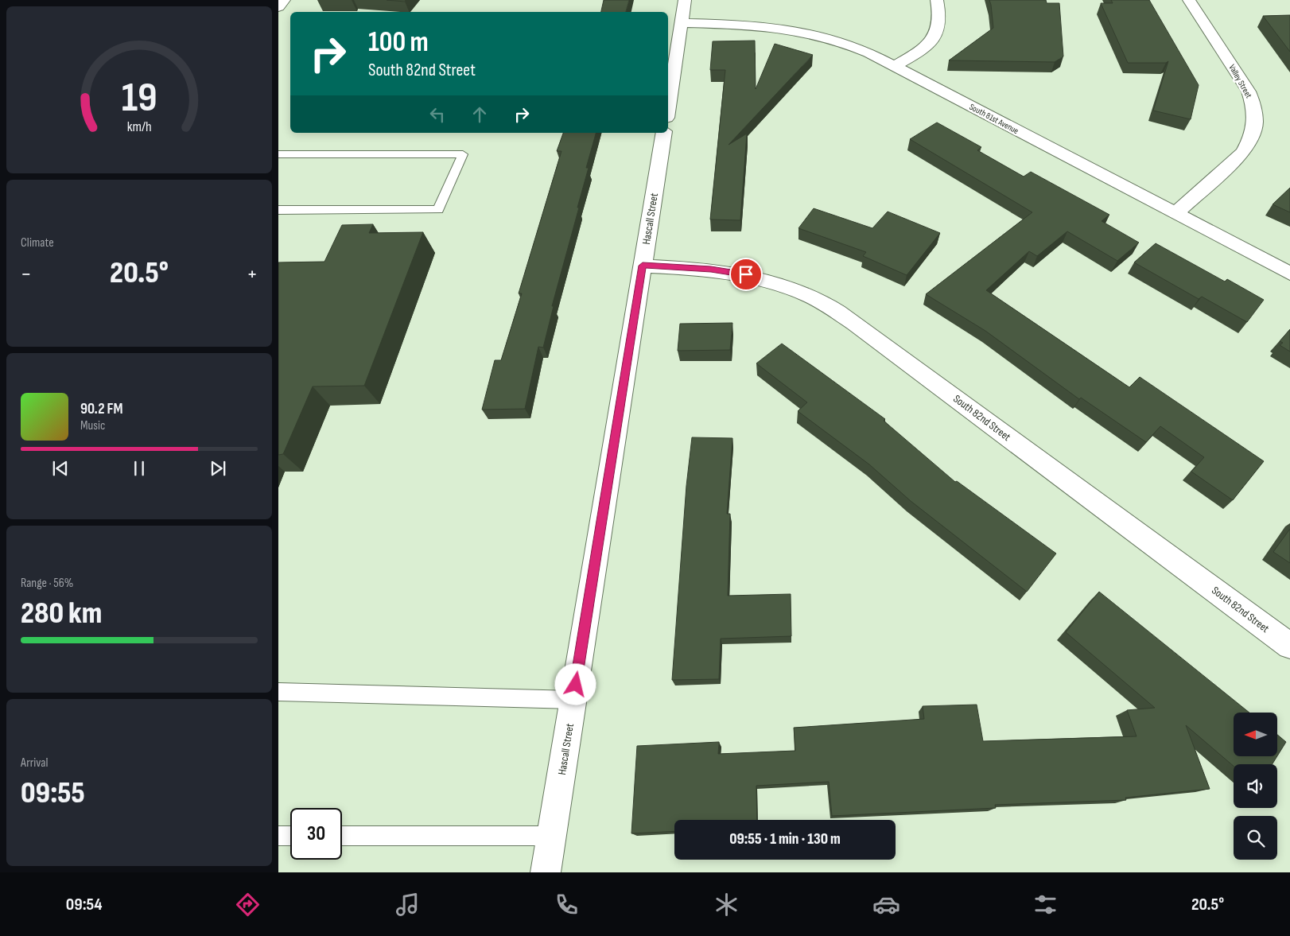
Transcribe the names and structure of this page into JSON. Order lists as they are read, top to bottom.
{
  "streets": {
    "street": [
      "Valley Street",
      "South 81st Avenue",
      "Hascall Street",
      "South 82nd Street"
    ]
  },
  "crossings": [
    ["Valley Street", "South 81st Avenue"],
    ["Hascall Street", "South 82nd Street"]
  ],
  "north": "left",
  "page": {
    "turn": ["100 m", "South 82nd Street"],
    "tile": [
      "Climate",
      ["Range · 56%", "280 km"],
      ["Arrival", "09:55"]
    ],
    "heat": ["−", "20.5°", "+"],
    "song": ["90.2 FM", "Music"],
    "limit": "30",
    "trip": "09:55 · 1 min · 130 m",
    "tabs": ["09:54", "20.5°"],
    "gauge": ["19", "km/h"]
  }
}
